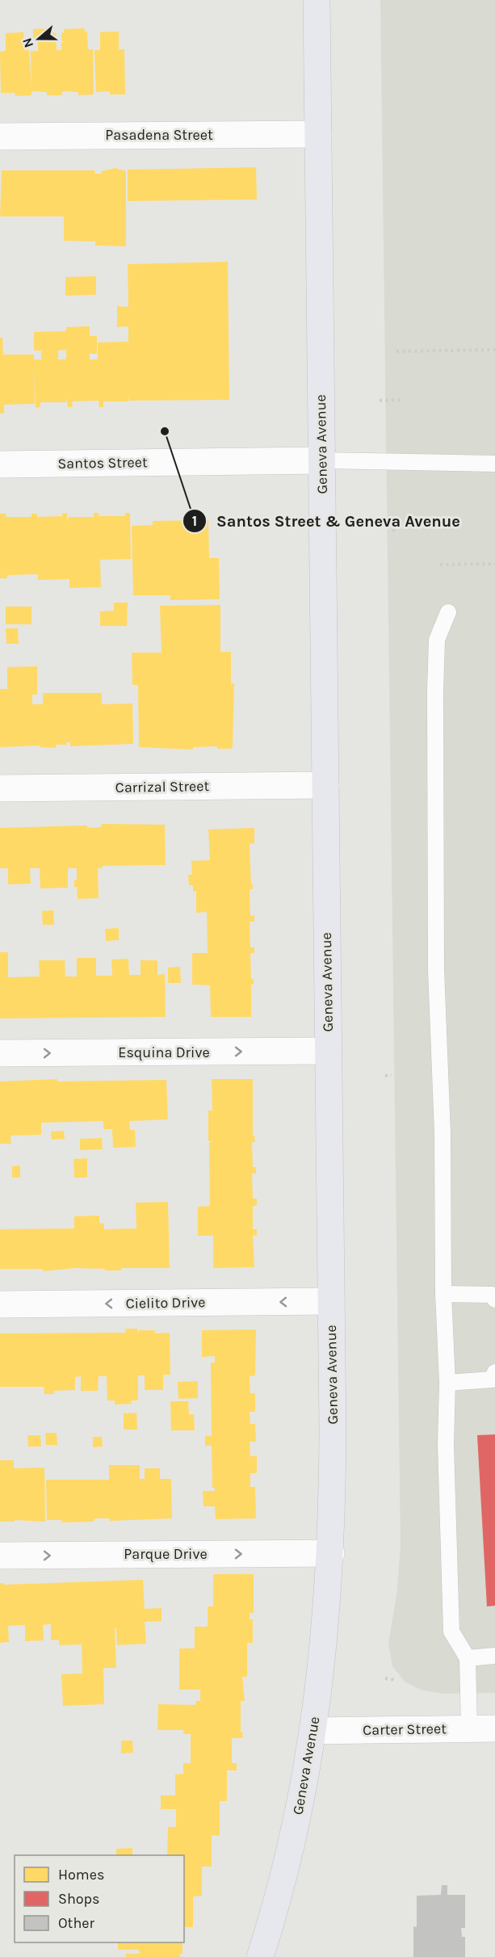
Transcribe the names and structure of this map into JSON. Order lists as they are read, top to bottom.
{
  "streets": {
    "main road": ["Geneva Avenue"],
    "street": [
      "Pasadena Street",
      "Santos Street",
      "Carrizal Street",
      "Esquina Drive",
      "Cielito Drive",
      "Parque Drive",
      "Carter Street"
    ]
  },
  "crossings": [
    ["Pasadena Street", "Geneva Avenue"],
    ["Geneva Avenue", "Santos Street"],
    ["Geneva Avenue", "Carrizal Street"],
    ["Geneva Avenue", "Esquina Drive"],
    ["Geneva Avenue", "Cielito Drive"],
    ["Geneva Avenue", "Parque Drive"],
    ["Geneva Avenue", "Carter Street"]
  ],
  "one_way": ["Esquina Drive", "Cielito Drive", "Parque Drive"],
  "places": ["Santos Street & Geneva Avenue"],
  "legend": ["Homes", "Shops", "Other"],
  "north": "left"
}
